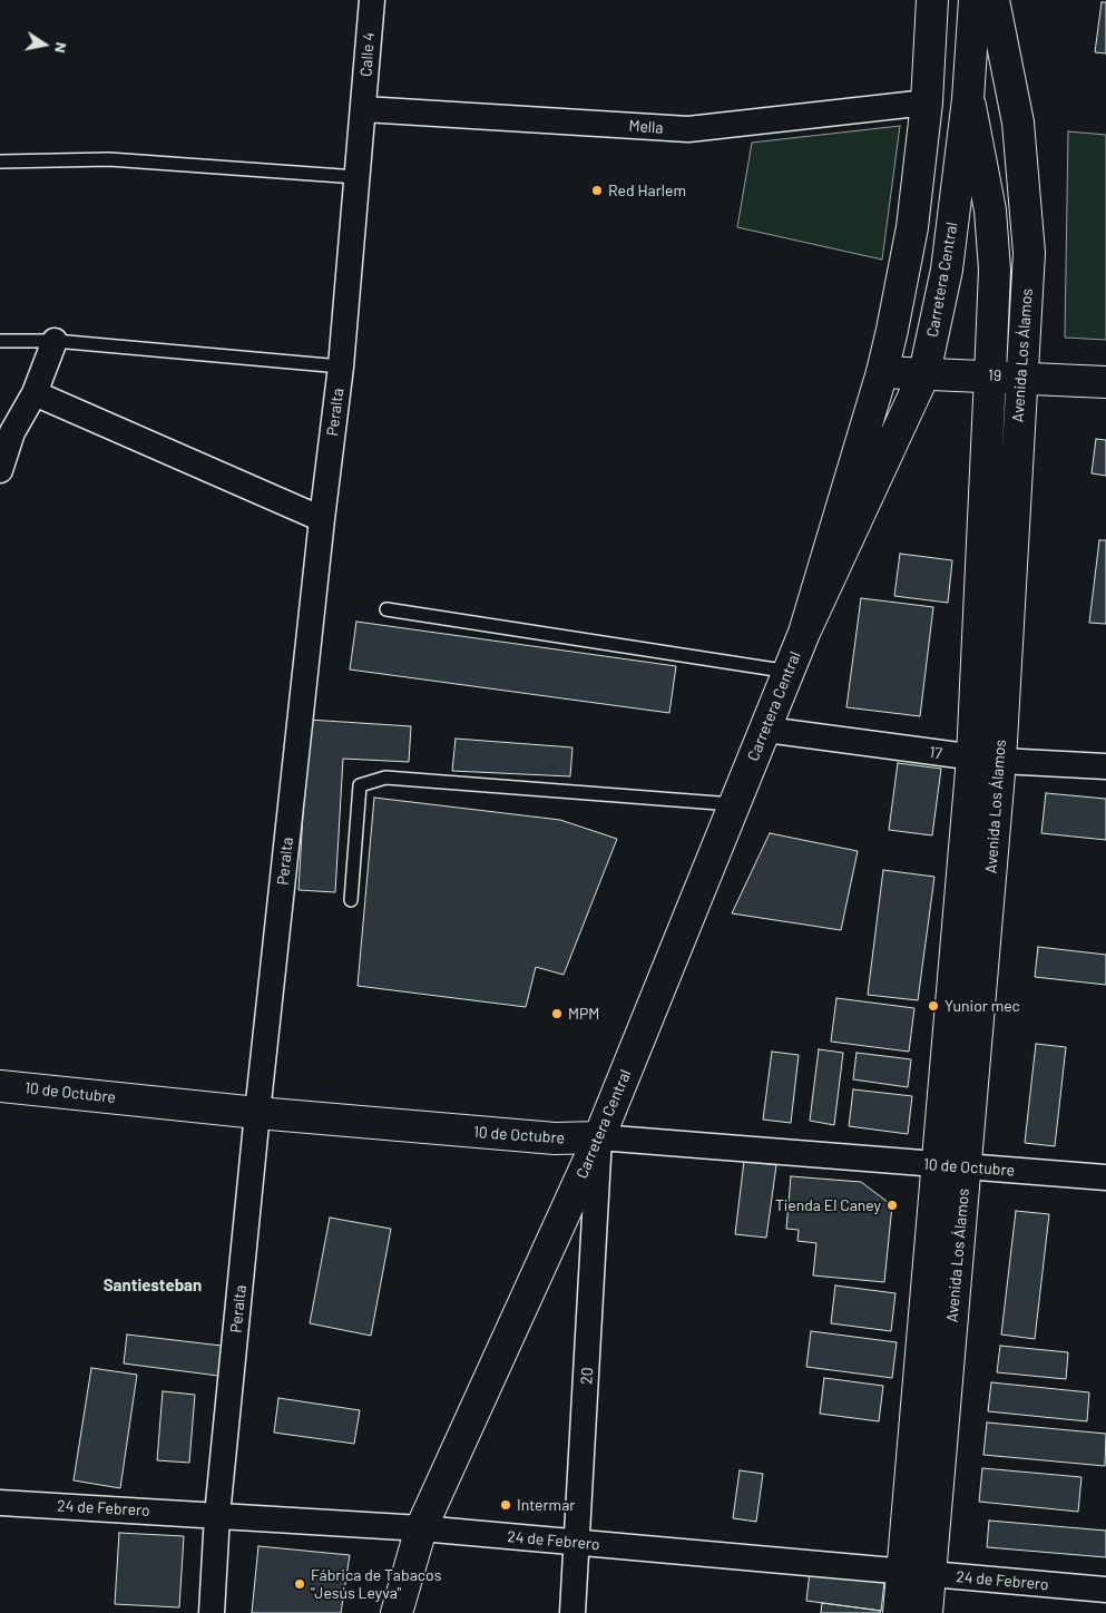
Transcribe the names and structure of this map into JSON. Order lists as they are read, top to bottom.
{
  "streets": {
    "main road": [
      "Carretera Central",
      "Avenida Los Álamos",
      "19",
      "10 de Octubre"
    ],
    "street": [
      "Calle 4",
      "Mella",
      "Peralta",
      "17",
      "20",
      "24 de Febrero"
    ]
  },
  "crossings": [
    ["Calle 4", "Mella"],
    ["Calle 4", "Peralta"],
    ["Mella", "Carretera Central"],
    ["Mella", "Peralta"],
    ["Carretera Central", "Avenida Los Álamos"],
    ["Carretera Central", "19"],
    ["Carretera Central", "17"],
    ["Carretera Central", "10 de Octubre"],
    ["Carretera Central", "20"],
    ["Carretera Central", "24 de Febrero"],
    ["Avenida Los Álamos", "19"],
    ["Avenida Los Álamos", "17"],
    ["Avenida Los Álamos", "10 de Octubre"],
    ["Avenida Los Álamos", "24 de Febrero"],
    ["Peralta", "10 de Octubre"],
    ["Peralta", "24 de Febrero"],
    ["10 de Octubre", "20"],
    ["20", "24 de Febrero"]
  ],
  "districts": ["Santiesteban"],
  "places": [
    "Red Harlem",
    "Yunior mec",
    "MPM",
    "Tienda El Caney",
    "Intermar",
    "Fábrica de Tabacos \"Jesús Leyva\""
  ],
  "north": "right"
}
